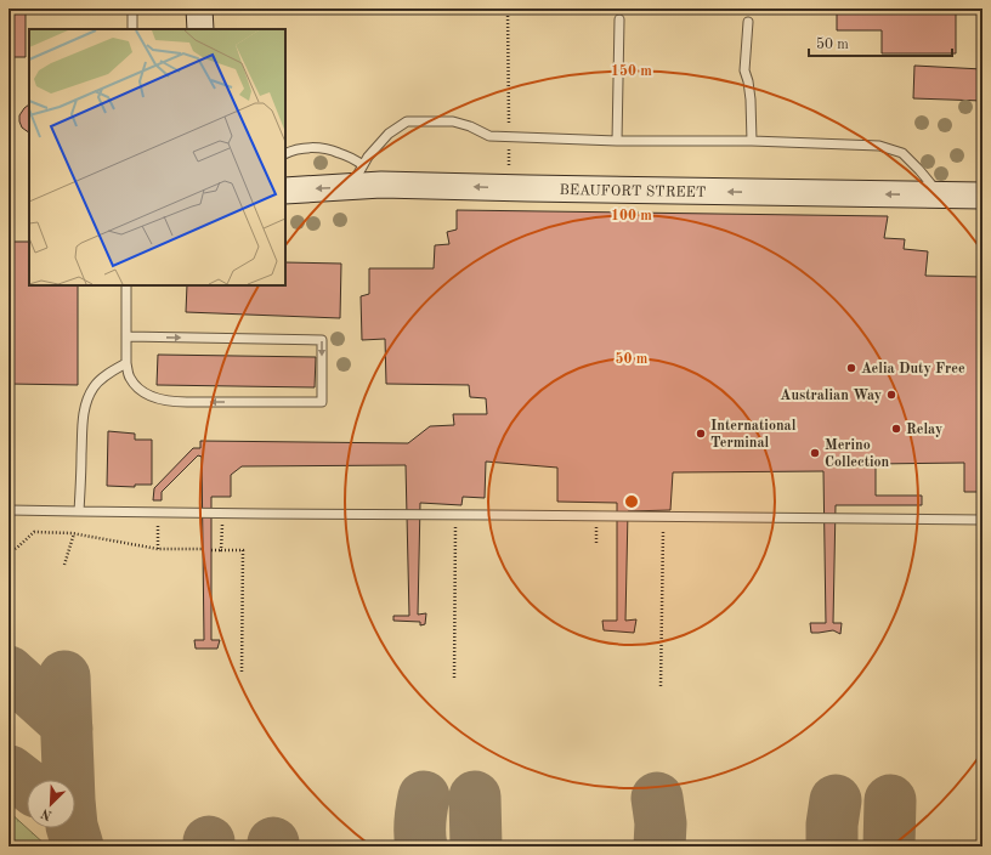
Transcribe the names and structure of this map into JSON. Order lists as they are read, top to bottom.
{
  "streets": {
    "street": ["BEAUFORT STREET"]
  },
  "one_way": ["BEAUFORT STREET"],
  "places": [
    "Aelia Duty Free",
    "Australian Way",
    "Relay",
    "International Terminal",
    "Merino Collection"
  ],
  "scale_bar": "50 m",
  "north": "bottom left",
  "rings": ["150 m", "100 m", "50 m"]
}
